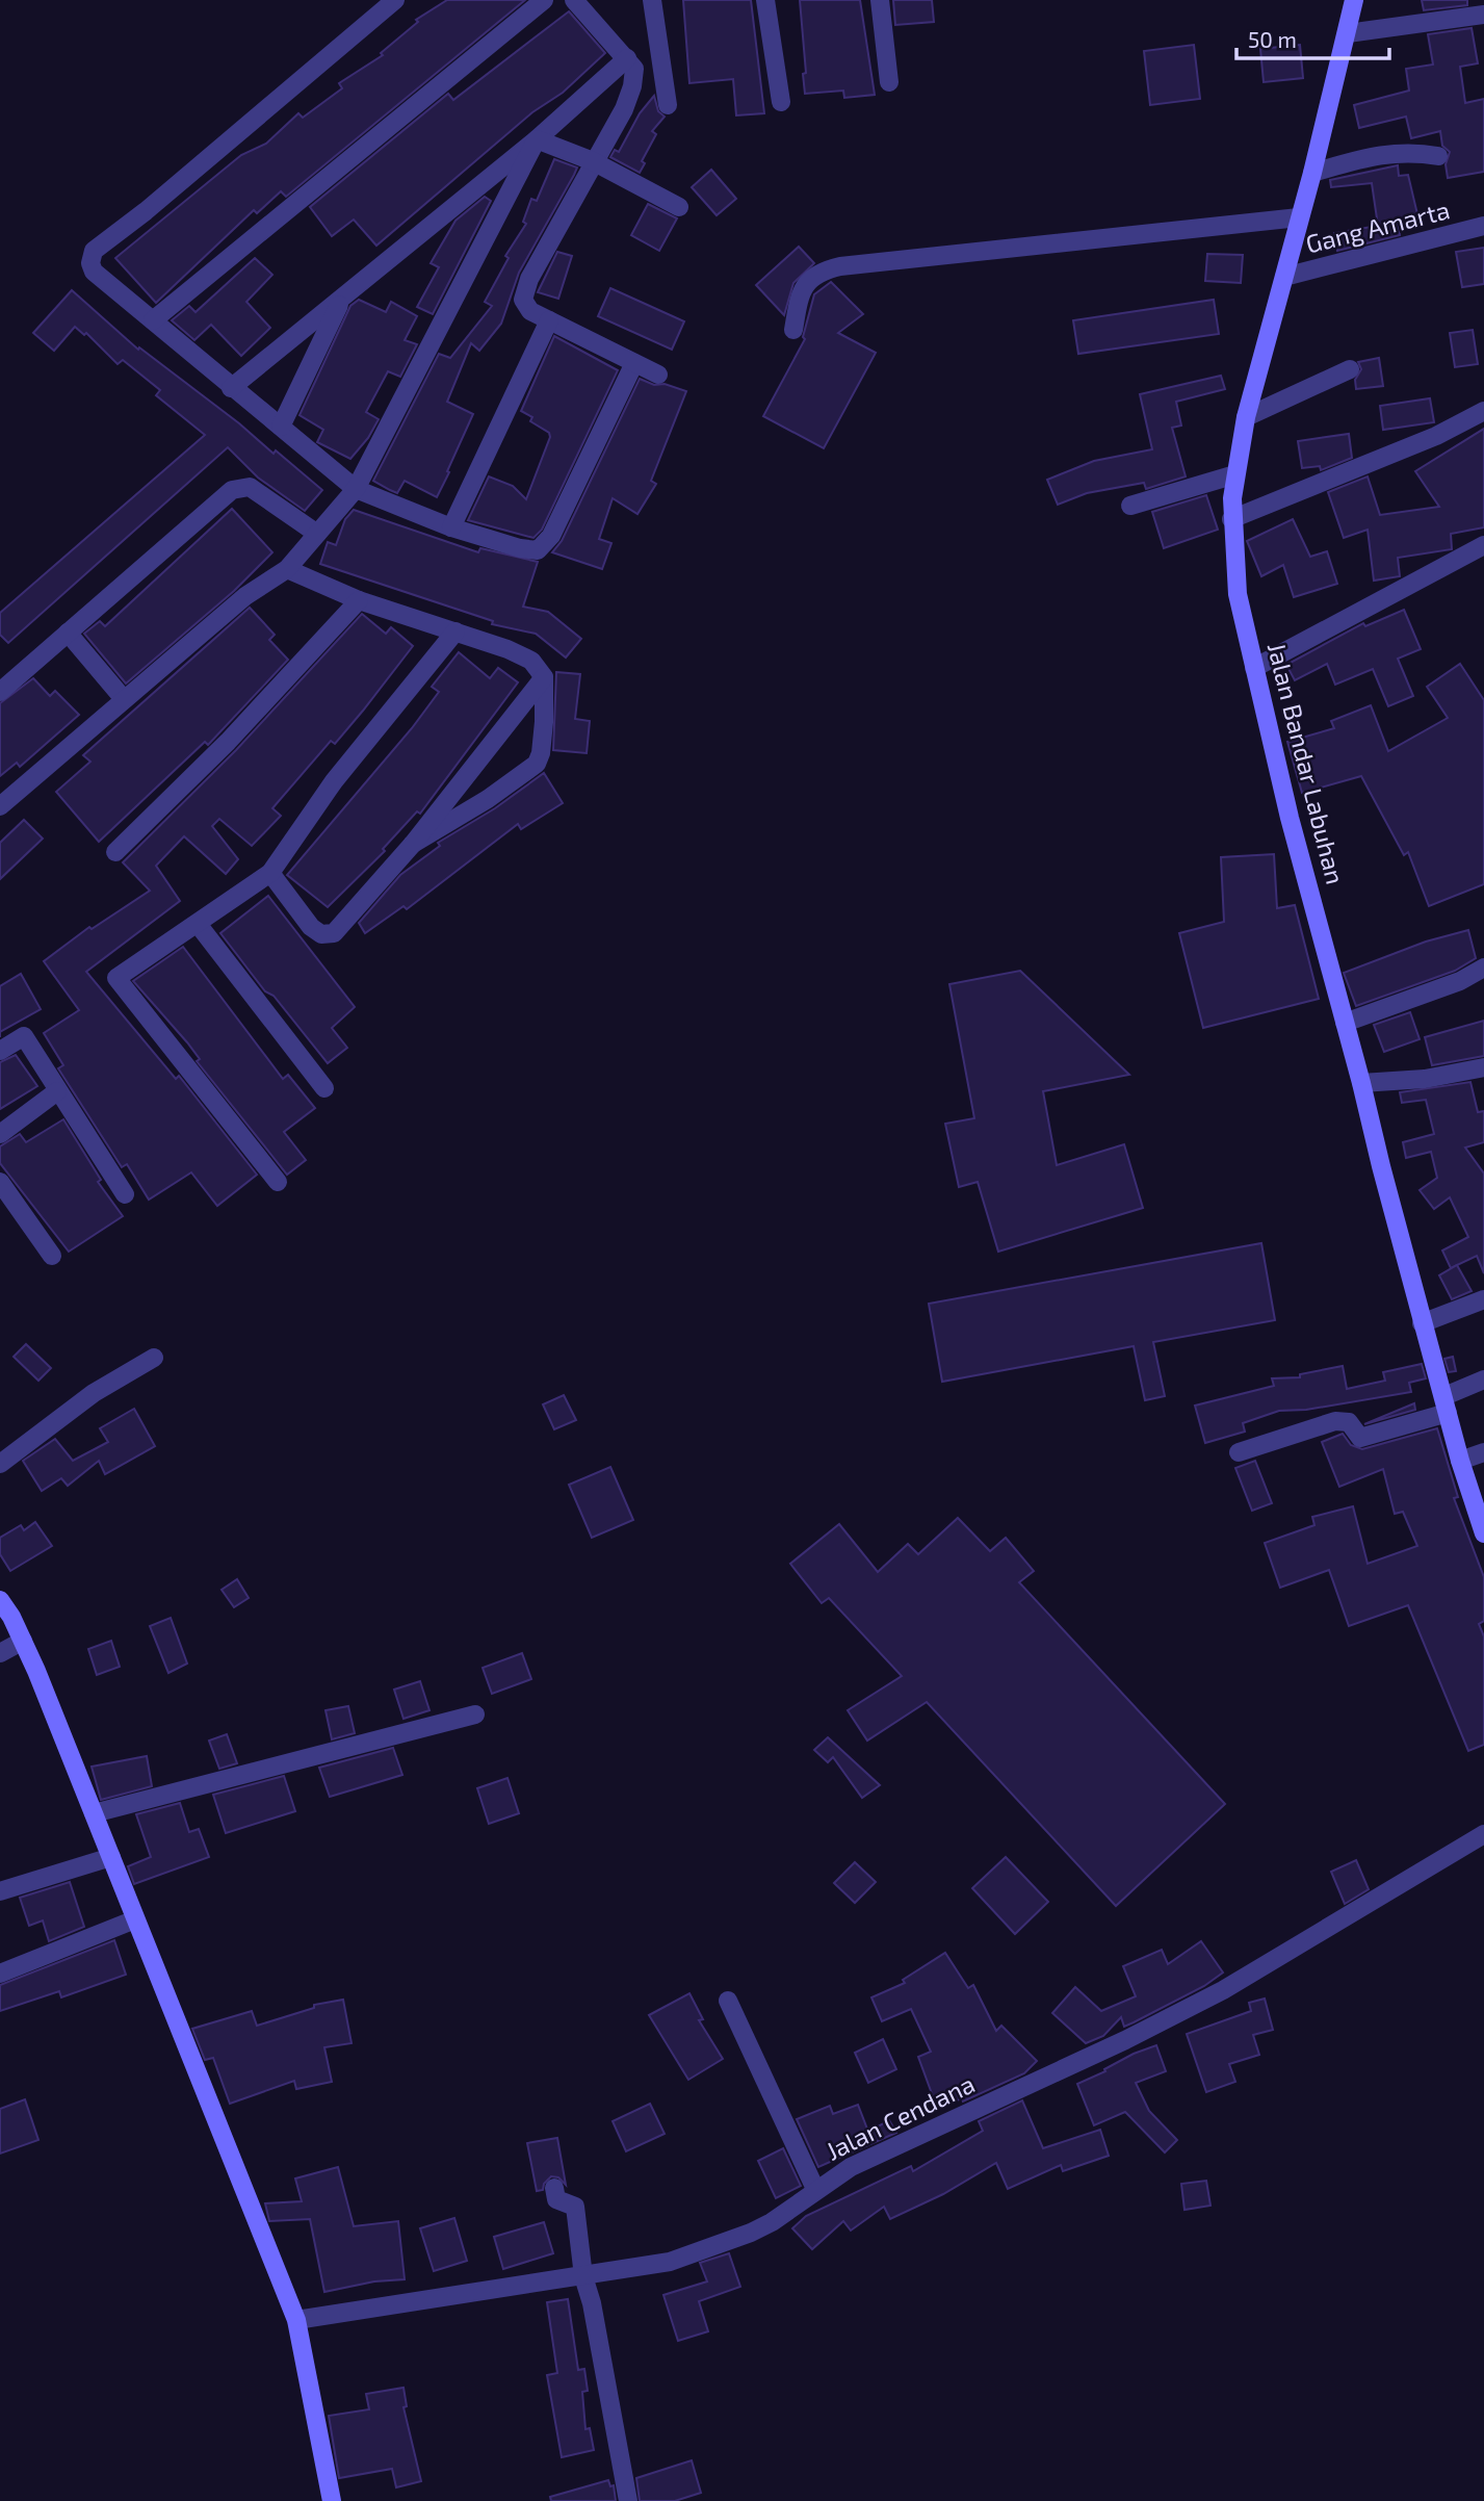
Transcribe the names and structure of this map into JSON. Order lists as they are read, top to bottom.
{
  "streets": {
    "main road": ["Jalan Bandar Labuhan"],
    "street": ["Gang Amarta", "Jalan Cendana"]
  },
  "crossings": [
    ["Gang Amarta", "Jalan Bandar Labuhan"]
  ],
  "scale_bar": "50 m"
}
